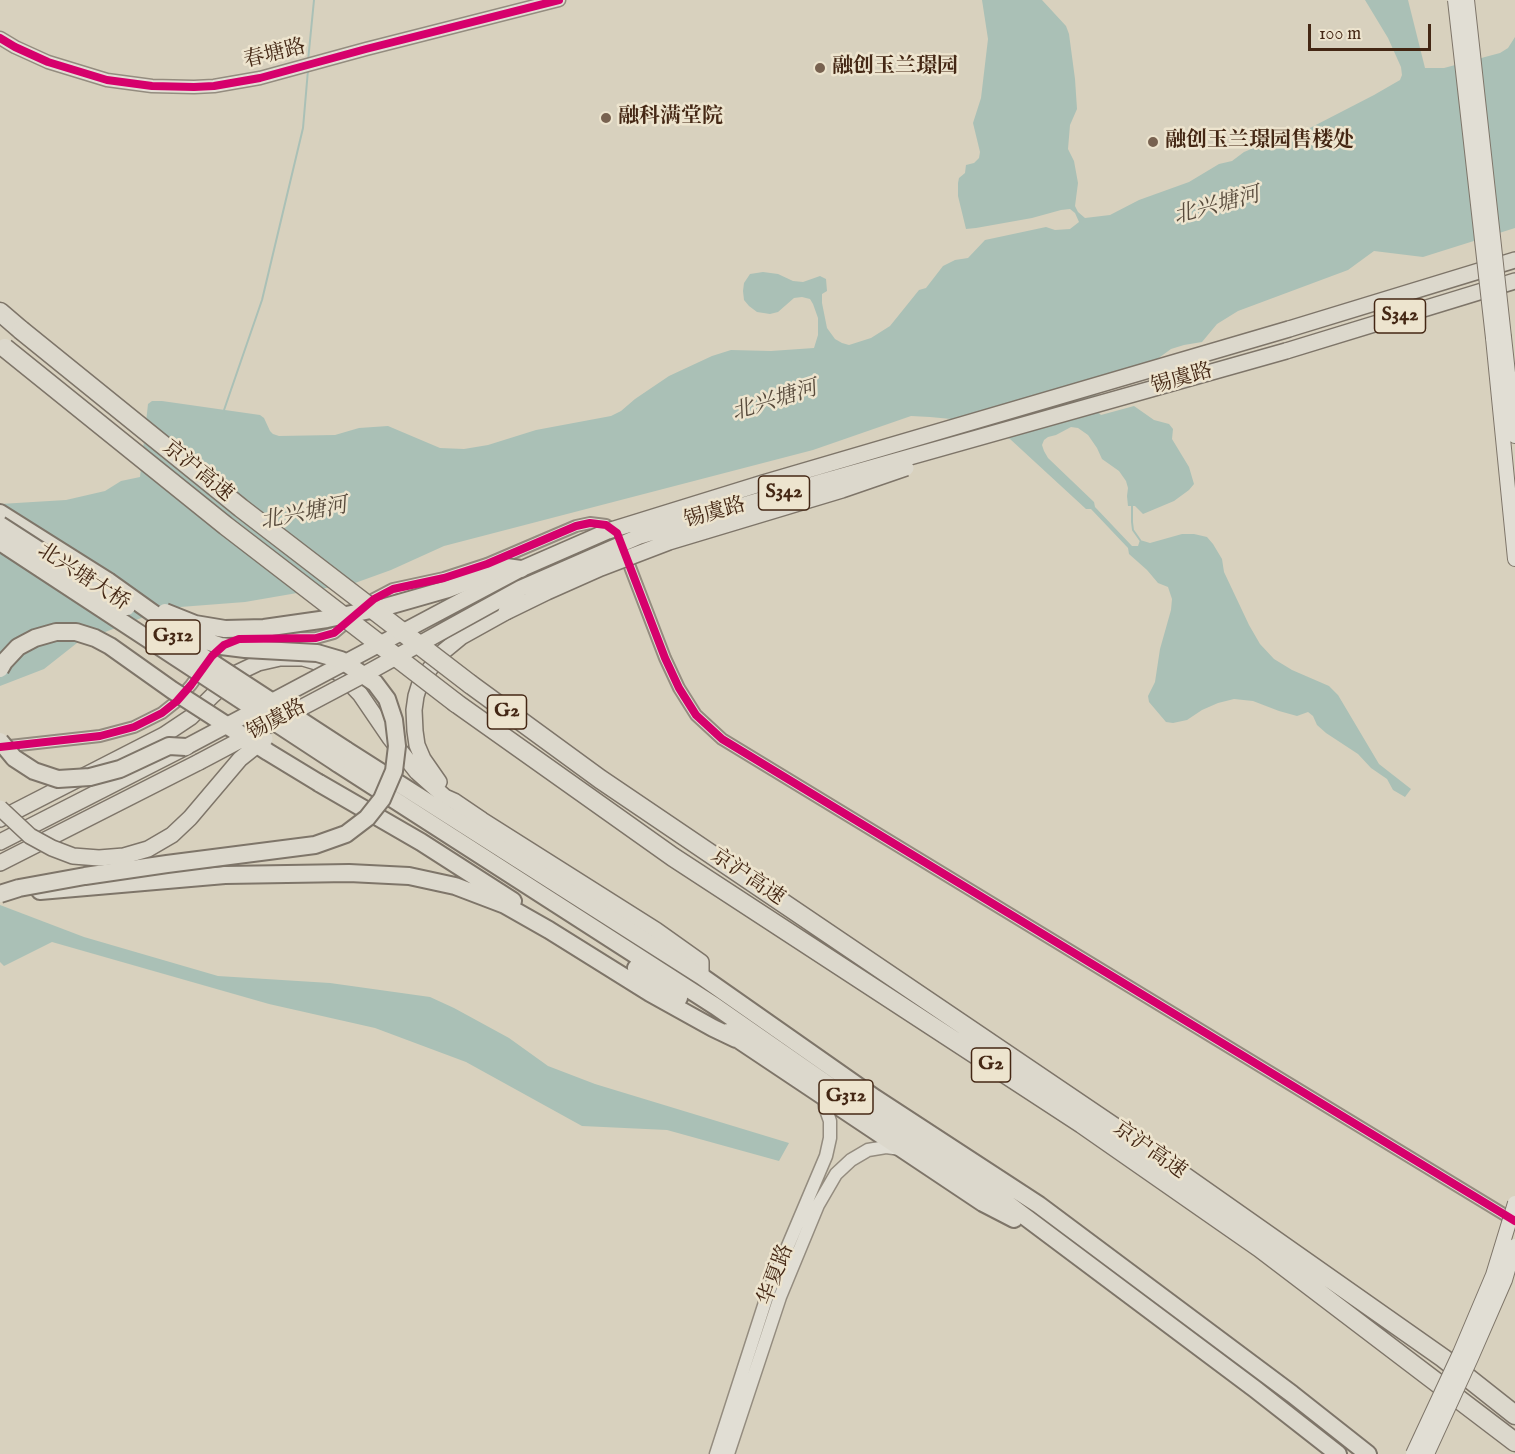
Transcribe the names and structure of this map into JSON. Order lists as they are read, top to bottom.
{
  "streets": {
    "highway": [
      "京沪高速",
      "北兴塘大桥",
      "G312",
      "G2"
    ],
    "main road": ["S342", "锡虞路"],
    "street": ["春塘路", "华夏路"]
  },
  "crossings": [
    ["北兴塘大桥", "G312"]
  ],
  "water": ["北兴塘河"],
  "places": ["融创玉兰璟园", "融科满堂院", "融创玉兰璟园售楼处"],
  "scale_bar": "100 m"
}
